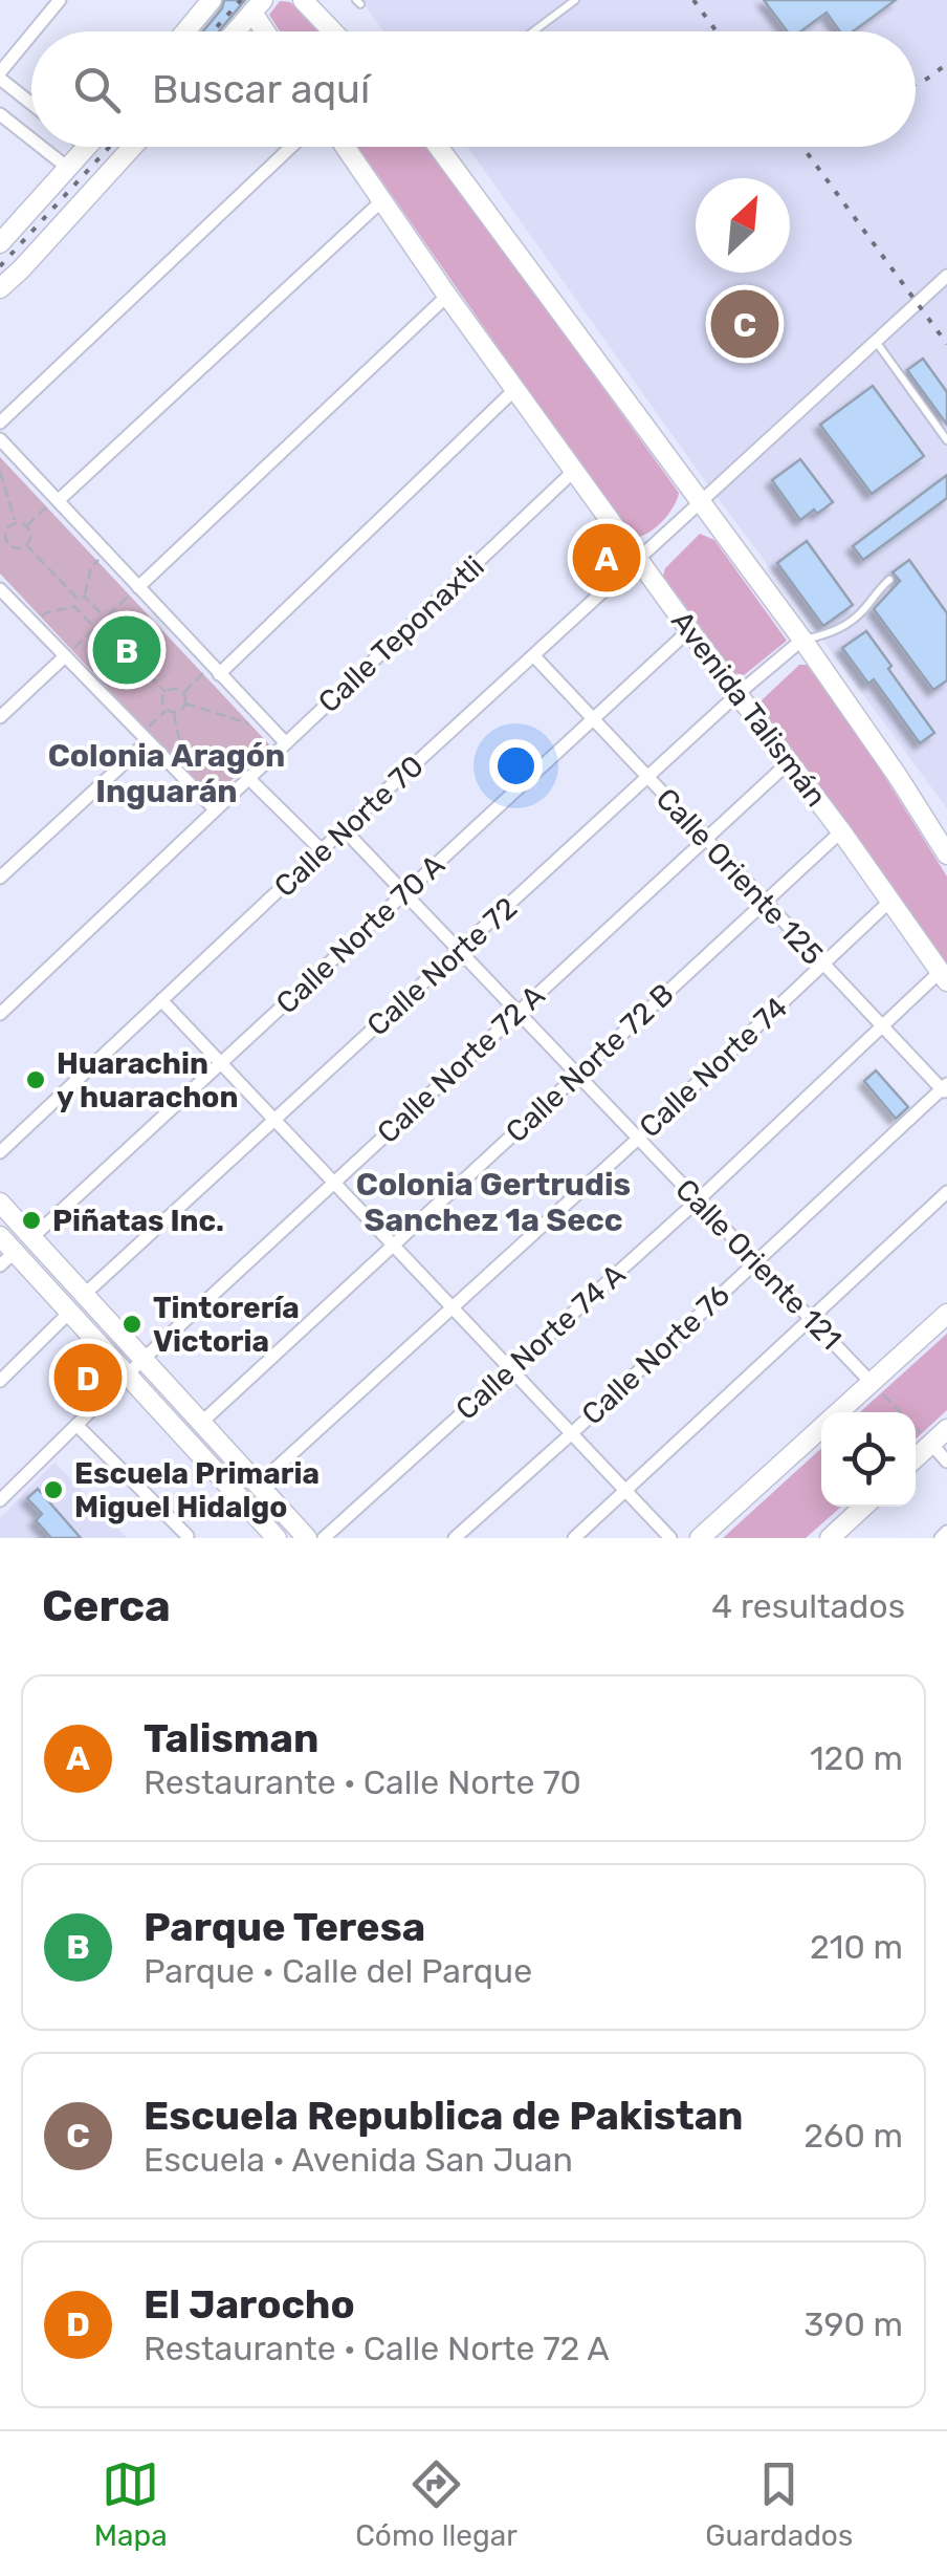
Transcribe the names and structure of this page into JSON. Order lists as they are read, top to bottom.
{
  "streets": {
    "main road": ["Avenida Talismán"],
    "street": [
      "Calle Teponaxtli",
      "Calle Norte 70",
      "Calle Oriente 125",
      "Calle Norte 70 A",
      "Calle Norte 72",
      "Calle Norte 72 B",
      "Calle Norte 72 A",
      "Calle Norte 74",
      "Calle Oriente 121",
      "Calle Norte 74 A",
      "Calle Norte 76"
    ]
  },
  "crossings": [
    ["Calle Teponaxtli", "Avenida Talismán"],
    ["Avenida Talismán", "Calle Norte 70"],
    ["Avenida Talismán", "Calle Norte 70 A"],
    ["Avenida Talismán", "Calle Norte 72"],
    ["Avenida Talismán", "Calle Norte 72 B"],
    ["Avenida Talismán", "Calle Norte 72 A"],
    ["Avenida Talismán", "Calle Norte 74"],
    ["Avenida Talismán", "Calle Norte 74 A"],
    ["Calle Norte 70", "Calle Oriente 125"],
    ["Calle Norte 70", "Calle Oriente 121"],
    ["Calle Oriente 125", "Calle Norte 70 A"],
    ["Calle Oriente 125", "Calle Norte 72"],
    ["Calle Oriente 125", "Calle Norte 72 B"],
    ["Calle Oriente 125", "Calle Norte 72 A"],
    ["Calle Oriente 125", "Calle Norte 74"],
    ["Calle Oriente 125", "Calle Norte 74 A"],
    ["Calle Oriente 125", "Calle Norte 76"],
    ["Calle Norte 70 A", "Calle Oriente 121"],
    ["Calle Norte 72", "Calle Oriente 121"],
    ["Calle Norte 72 B", "Calle Oriente 121"],
    ["Calle Norte 72 A", "Calle Oriente 121"],
    ["Calle Norte 74", "Calle Oriente 121"],
    ["Calle Oriente 121", "Calle Norte 74 A"],
    ["Calle Oriente 121", "Calle Norte 76"]
  ],
  "districts": ["Colonia Aragón Inguarán", "Colonia Gertrudis Sanchez 1a Secc"],
  "places": [
    "Huarachin y huarachon",
    "Piñatas Inc.",
    "Tintorería Victoria",
    "Escuela Primaria Miguel Hidalgo"
  ],
  "north": "top right",
  "page": {
    "search": "Buscar aquí",
    "pins": [
      "C",
      "A",
      "B",
      "D"
    ],
    "heading": ["Cerca", "4 resultados"],
    "list": [
      {
        "mark": "A",
        "name": "Talisman",
        "note": "Restaurante · Calle Norte 70",
        "value": "120 m"
      },
      {
        "mark": "B",
        "name": "Parque Teresa",
        "note": "Parque · Calle del Parque",
        "value": "210 m"
      },
      {
        "mark": "C",
        "name": "Escuela Republica de Pakistan",
        "note": "Escuela · Avenida San Juan",
        "value": "260 m"
      },
      {
        "mark": "D",
        "name": "El Jarocho",
        "note": "Restaurante · Calle Norte 72 A",
        "value": "390 m"
      }
    ],
    "nav": ["Mapa", "Cómo llegar", "Guardados"]
  }
}
